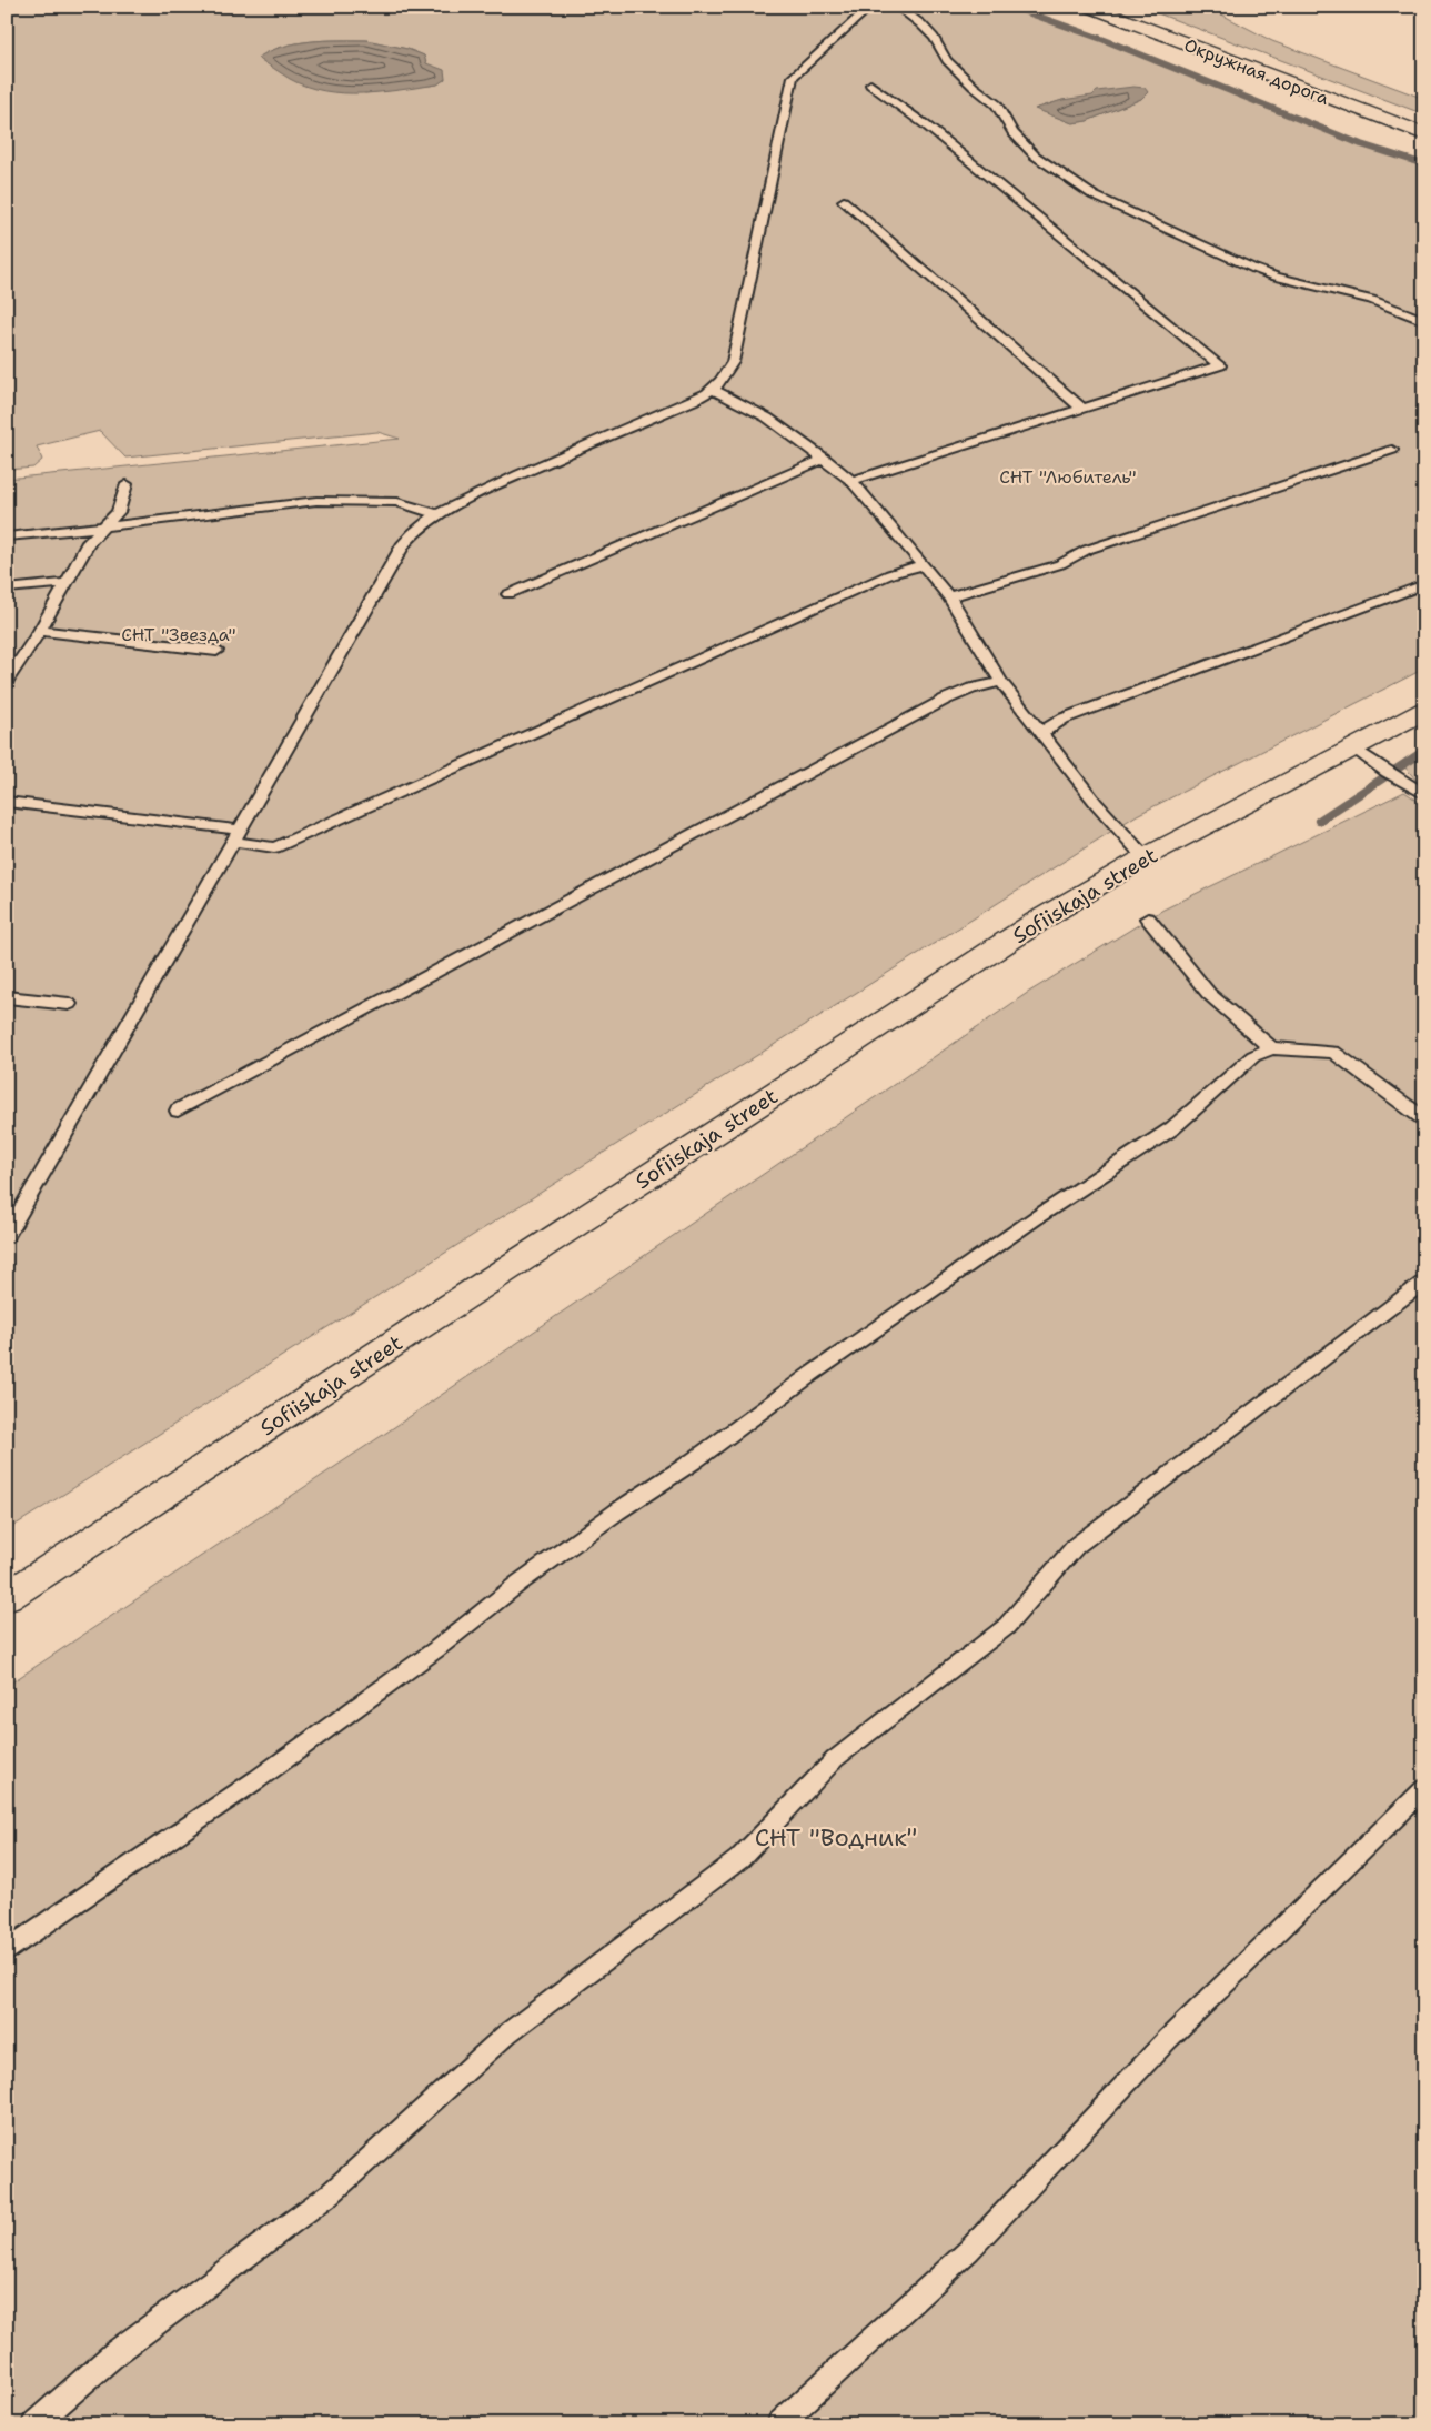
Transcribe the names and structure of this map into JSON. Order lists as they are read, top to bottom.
{
  "streets": {
    "main road": ["Окружная дорога", "Sofiiskaja street"]
  },
  "parks": ["СНТ \"Любитель\"", "СНТ \"Звезда\"", "СНТ \"Водник\""]
}
